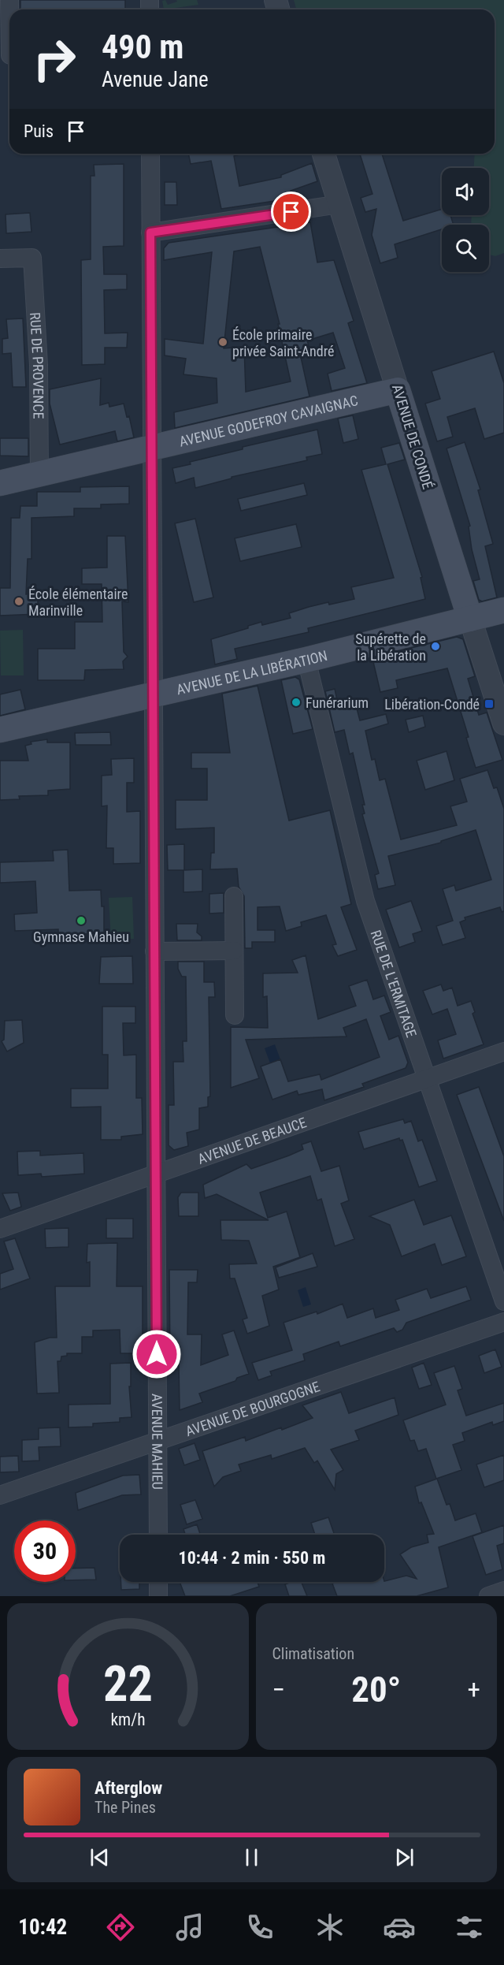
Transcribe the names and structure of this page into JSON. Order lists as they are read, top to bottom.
{
  "streets": {
    "main road": ["AVENUE GODEFROY CAVAIGNAC", "AVENUE DE CONDÉ", "AVENUE DE LA LIBÉRATION"],
    "street": [
      "RUE DE PROVENCE",
      "RUE DE L'ERMITAGE",
      "AVENUE DE BEAUCE",
      "AVENUE DE BOURGOGNE",
      "AVENUE MAHIEU"
    ]
  },
  "crossings": [
    ["RUE DE PROVENCE", "AVENUE GODEFROY CAVAIGNAC"],
    ["AVENUE GODEFROY CAVAIGNAC", "AVENUE DE CONDÉ"],
    ["AVENUE GODEFROY CAVAIGNAC", "AVENUE MAHIEU"],
    ["AVENUE DE CONDÉ", "AVENUE DE LA LIBÉRATION"],
    ["AVENUE DE LA LIBÉRATION", "RUE DE L'ERMITAGE"],
    ["AVENUE DE LA LIBÉRATION", "AVENUE MAHIEU"],
    ["RUE DE L'ERMITAGE", "AVENUE DE BEAUCE"],
    ["AVENUE DE BEAUCE", "AVENUE MAHIEU"],
    ["AVENUE DE BOURGOGNE", "AVENUE MAHIEU"]
  ],
  "places": {
    "other": [
      "École primaire privée Saint-André",
      "École élémentaire Marinville",
      "Supérette de la Libération",
      "Funérarium",
      "Gymnase Mahieu"
    ],
    "transit": ["Libération-Condé"]
  },
  "page": {
    "turn": ["490 m", "Avenue Jane"],
    "then": "Puis",
    "limit": "30",
    "trip": "10:44 · 2 min · 550 m",
    "tile": "Climatisation",
    "heat": ["−", "20°", "+"],
    "song": ["Afterglow", "The Pines"],
    "tabs": "10:42",
    "gauge": ["22", "km/h"]
  }
}
